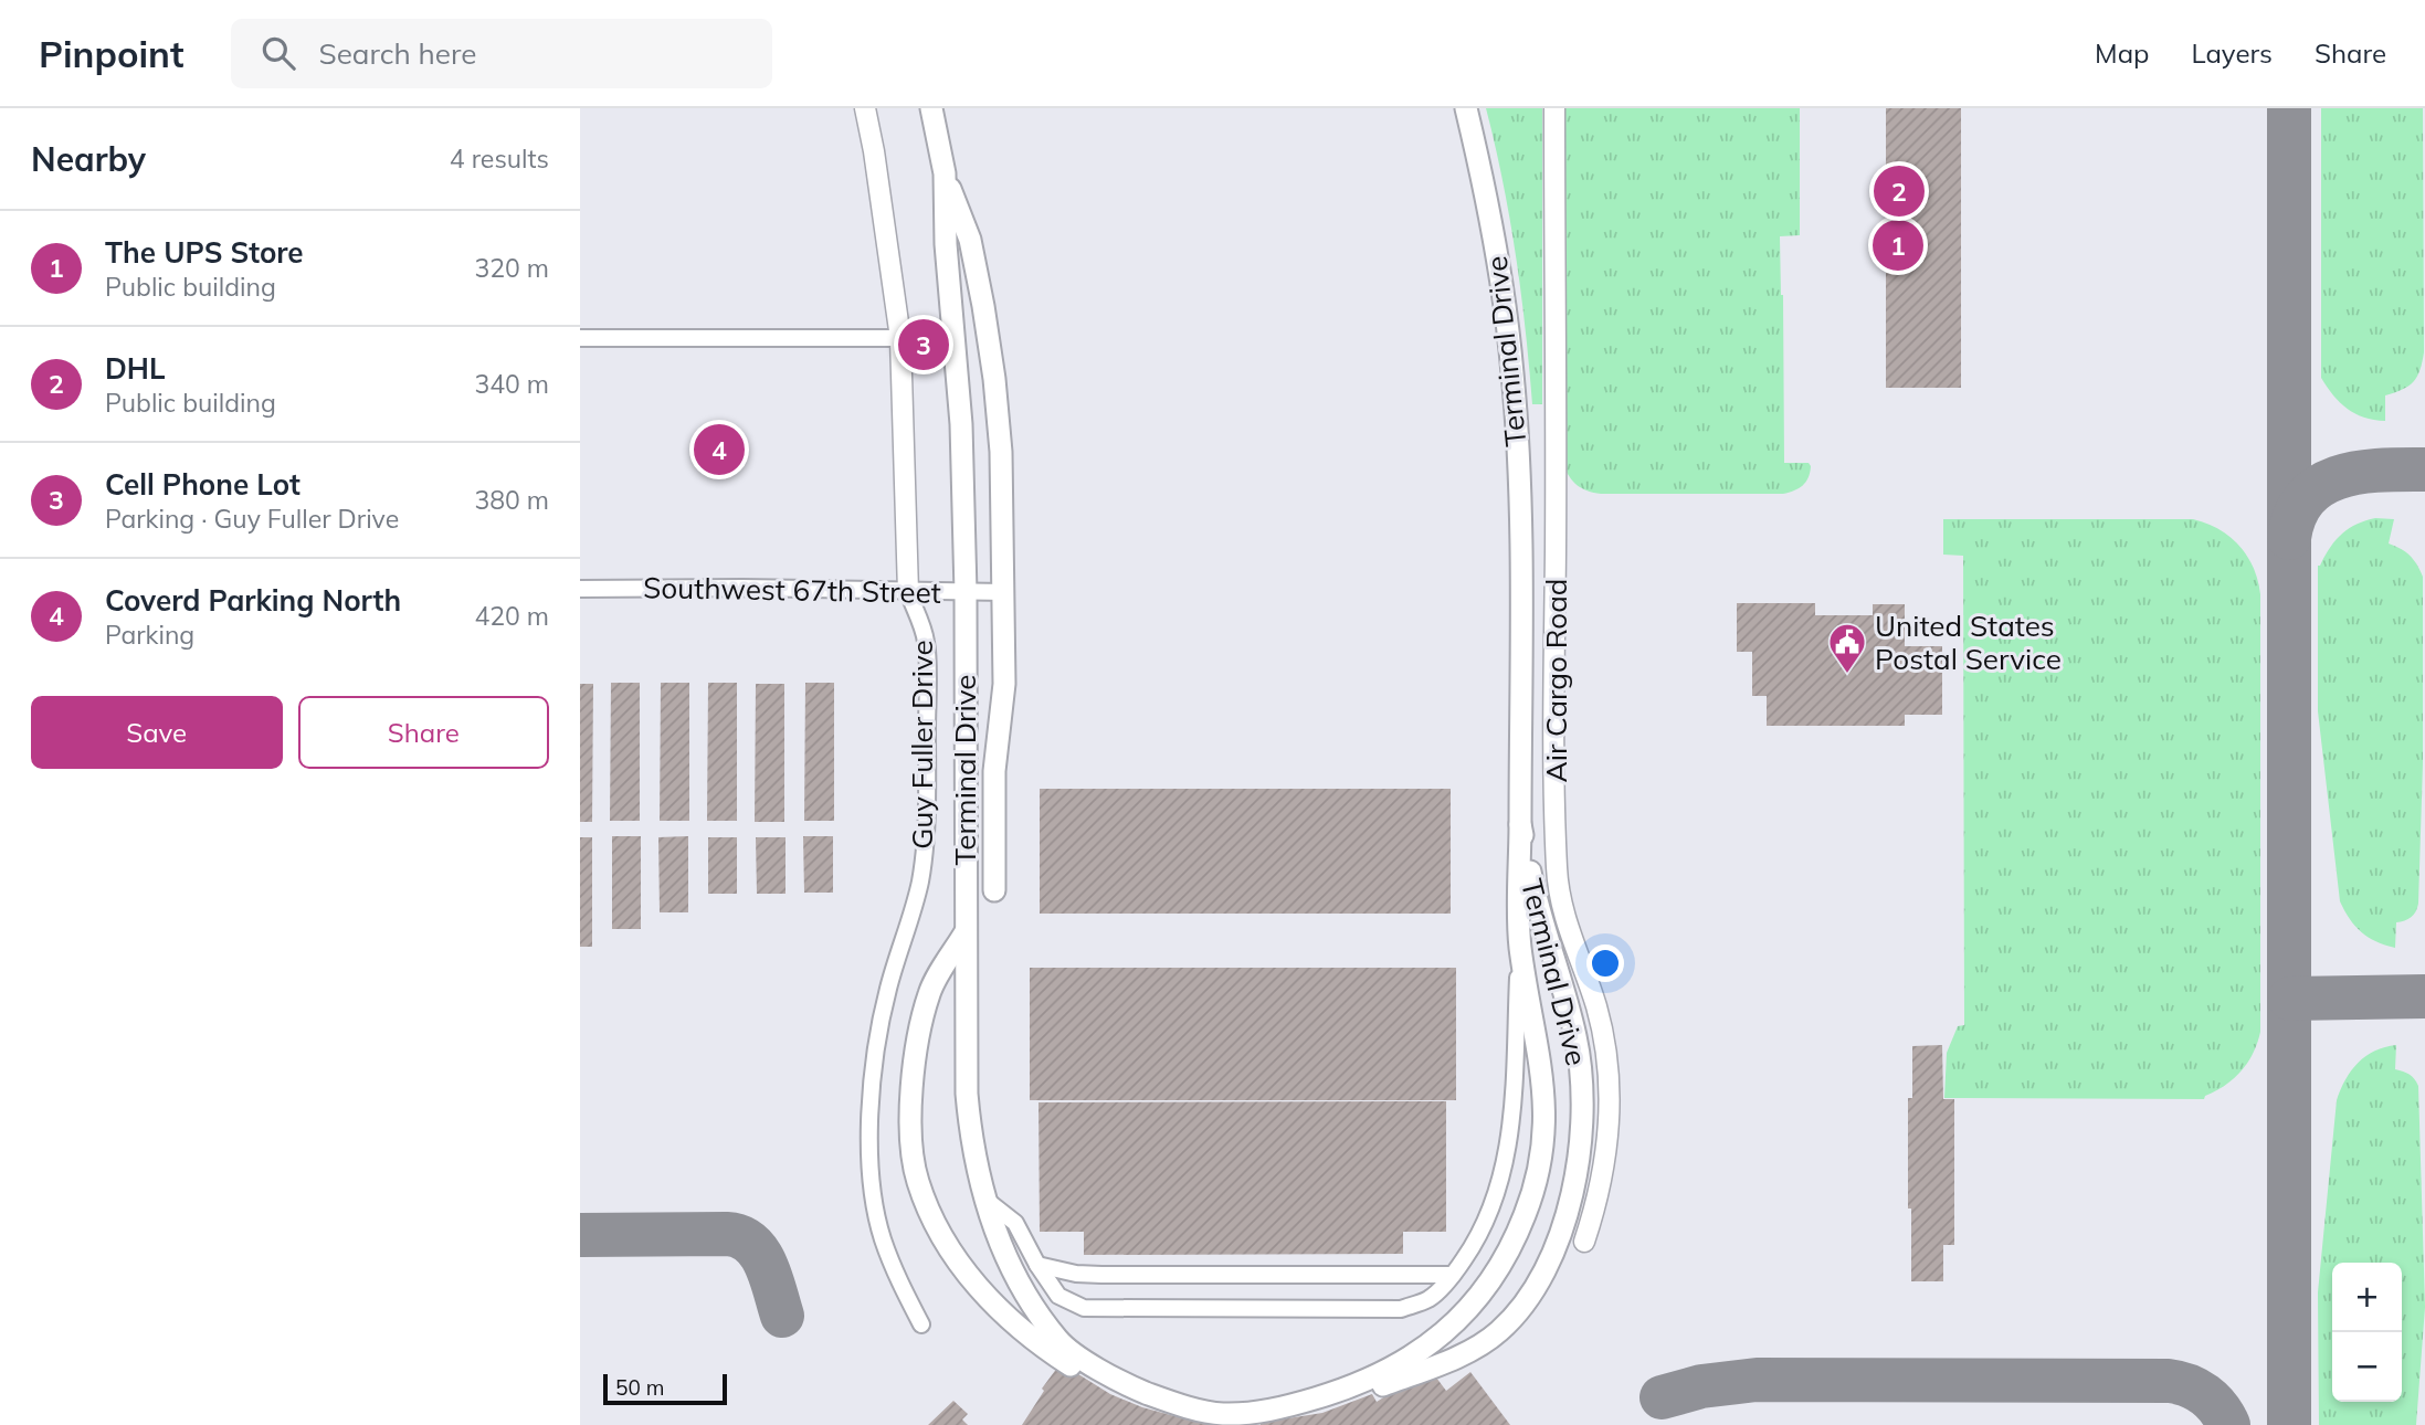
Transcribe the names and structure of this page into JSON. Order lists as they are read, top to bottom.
{
  "streets": {
    "main road": ["Terminal Drive"],
    "street": ["Southwest 67th Street", "Air Cargo Road", "Guy Fuller Drive"]
  },
  "crossings": [
    ["Terminal Drive", "Southwest 67th Street"],
    ["Southwest 67th Street", "Guy Fuller Drive"]
  ],
  "places": {
    "public building": ["United States Postal Service"]
  },
  "scale_bar": "50 m",
  "page": {
    "header": "Pinpoint",
    "search": "Search here",
    "nav": ["Map", "Layers", "Share"],
    "heading": ["Nearby", "4 results"],
    "pins": [
      "2",
      "1",
      "3",
      "4"
    ],
    "list": [
      {
        "mark": "1",
        "name": "The UPS Store",
        "note": "Public building",
        "value": "320 m"
      },
      {
        "mark": "2",
        "name": "DHL",
        "note": "Public building",
        "value": "340 m"
      },
      {
        "mark": "3",
        "name": "Cell Phone Lot",
        "note": "Parking · Guy Fuller Drive",
        "value": "380 m"
      },
      {
        "mark": "4",
        "name": "Coverd Parking North",
        "note": "Parking",
        "value": "420 m"
      }
    ],
    "buttons": ["Save", "Share"],
    "map_buttons": ["+", "−"],
    "scale": "50 m"
  }
}
